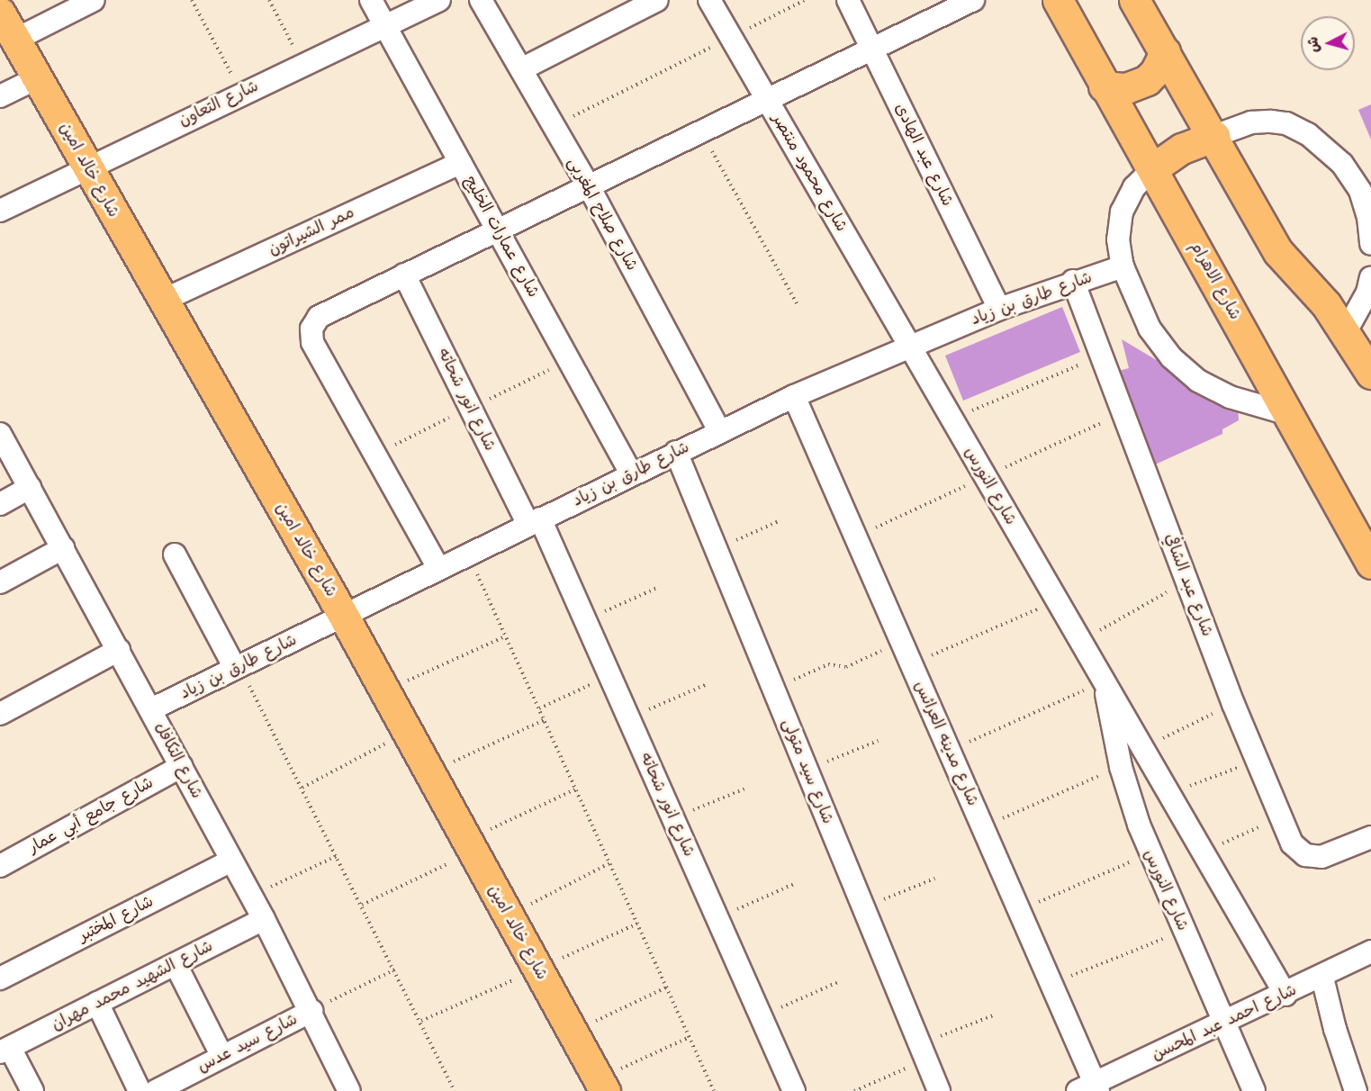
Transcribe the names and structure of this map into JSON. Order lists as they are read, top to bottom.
{
  "streets": {
    "main road": ["شارع خالد امين", "شارع الاهرام"],
    "street": [
      "شارع التعاون",
      "شارع عبد الهادى",
      "شارع محمود منتصر",
      "شارع صلاح المغربى",
      "ممر الشيراتون",
      "شارع عمارات الخليج",
      "شارع طارق بن زياد",
      "شارع انور شحاته",
      "شارع النورس",
      "شارع عبد الشافي",
      "شارع مدينه العرائس",
      "شارع التكافل",
      "شارع سيد متولى",
      "شارع جامع أبي عمار",
      "شارع المختبر",
      "شارع الشهيد محمد مهران",
      "شارع احمد عبد المحسن",
      "شارع سيد عدس"
    ]
  },
  "crossings": [
    ["شارع التعاون", "شارع خالد امين"],
    ["شارع التعاون", "شارع عمارات الخليج"],
    ["شارع عبد الهادى", "شارع طارق بن زياد"],
    ["شارع خالد امين", "ممر الشيراتون"],
    ["شارع خالد امين", "شارع طارق بن زياد"],
    ["شارع محمود منتصر", "شارع طارق بن زياد"],
    ["شارع محمود منتصر", "شارع النورس"],
    ["شارع صلاح المغربى", "شارع طارق بن زياد"],
    ["ممر الشيراتون", "شارع عمارات الخليج"],
    ["شارع عمارات الخليج", "شارع طارق بن زياد"],
    ["شارع طارق بن زياد", "شارع انور شحاته"],
    ["شارع طارق بن زياد", "شارع النورس"],
    ["شارع طارق بن زياد", "شارع عبد الشافي"],
    ["شارع طارق بن زياد", "شارع مدينه العرائس"],
    ["شارع طارق بن زياد", "شارع التكافل"],
    ["شارع طارق بن زياد", "شارع سيد متولى"],
    ["شارع النورس", "شارع احمد عبد المحسن"],
    ["شارع مدينه العرائس", "شارع احمد عبد المحسن"],
    ["شارع التكافل", "شارع جامع أبي عمار"],
    ["شارع التكافل", "شارع المختبر"],
    ["شارع التكافل", "شارع الشهيد محمد مهران"],
    ["شارع التكافل", "شارع سيد عدس"]
  ],
  "north": "left"
}
